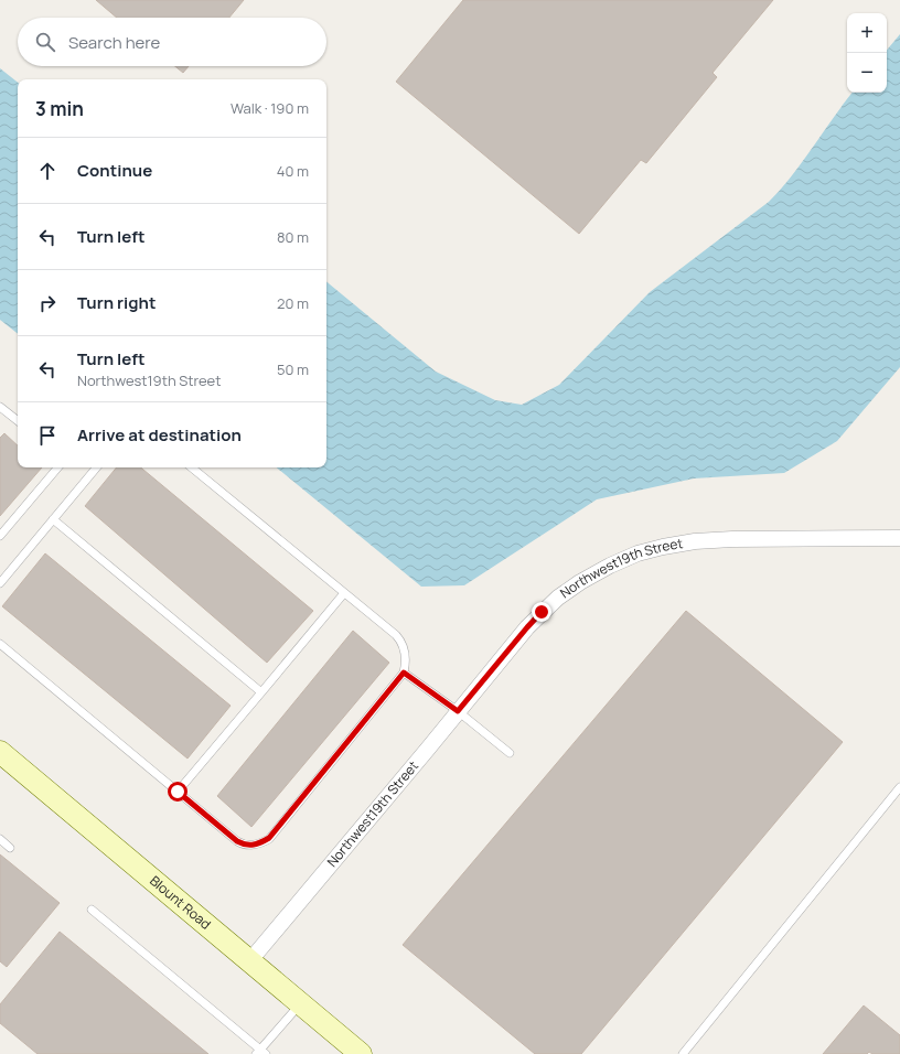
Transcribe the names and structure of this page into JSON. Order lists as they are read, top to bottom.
{
  "streets": {
    "street": ["Northwest19th Street", "Blount Road"]
  },
  "crossings": [
    ["Northwest19th Street", "Blount Road"]
  ],
  "page": {
    "map_buttons": ["+", "−"],
    "search": "Search here",
    "heading": ["3 min", "Walk · 190 m"],
    "list": [
      ["Continue", "40 m"],
      ["Turn left", "80 m"],
      ["Turn right", "20 m"],
      ["Turn left", "Northwest19th Street", "50 m"],
      "Arrive at destination"
    ]
  }
}
